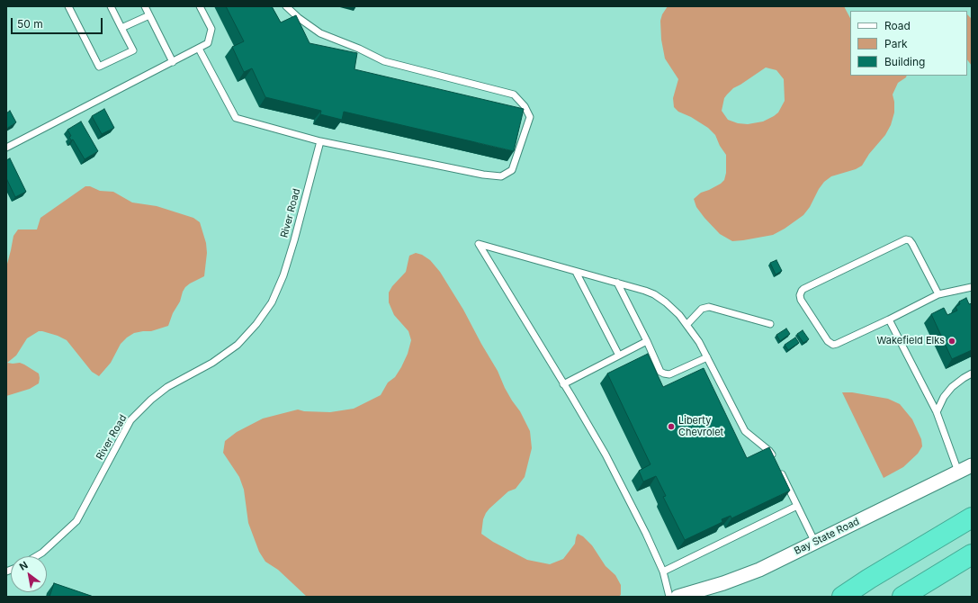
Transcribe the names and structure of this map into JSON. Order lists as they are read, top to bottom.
{
  "streets": {
    "street": ["Bay State Road"],
    "lane": ["River Road"]
  },
  "places": ["Wakefield Elks", "Liberty Chevrolet"],
  "legend": ["Road", "Park", "Building"],
  "scale_bar": "50 m",
  "north": "top left"
}
